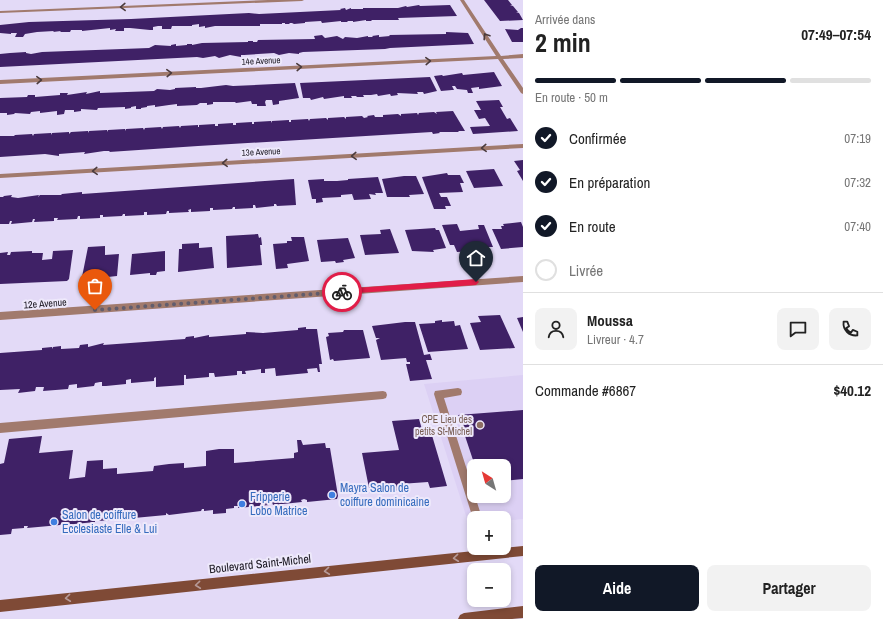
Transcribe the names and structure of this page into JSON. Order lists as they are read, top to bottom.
{
  "streets": {
    "main road": ["Boulevard Saint-Michel"],
    "street": ["14e Avenue", "13e Avenue", "12e Avenue"]
  },
  "one_way": ["13e Avenue", "Boulevard Saint-Michel"],
  "places": [
    "CPE Lieu des petits St-Michel",
    "Mayra Salon de coiffure dominicaine",
    "Fripperie Lobo Matrice",
    "Salon de coiffure Ecclesiaste Elle & Lui"
  ],
  "north": "top left",
  "page": {
    "heading": ["2 min", "Arrivée dans", "07:49–07:54"],
    "panel": [
      "Moussa",
      "Livreur · 4.7",
      "Commande #6867",
      "$40.12"
    ],
    "bar": "En route · 50 m",
    "list": [
      ["Confirmée", "07:19"],
      ["En préparation", "07:32"],
      ["En route", "07:40"],
      "Livrée"
    ],
    "map_buttons": ["+", "−"],
    "buttons": ["Aide", "Partager"]
  }
}
